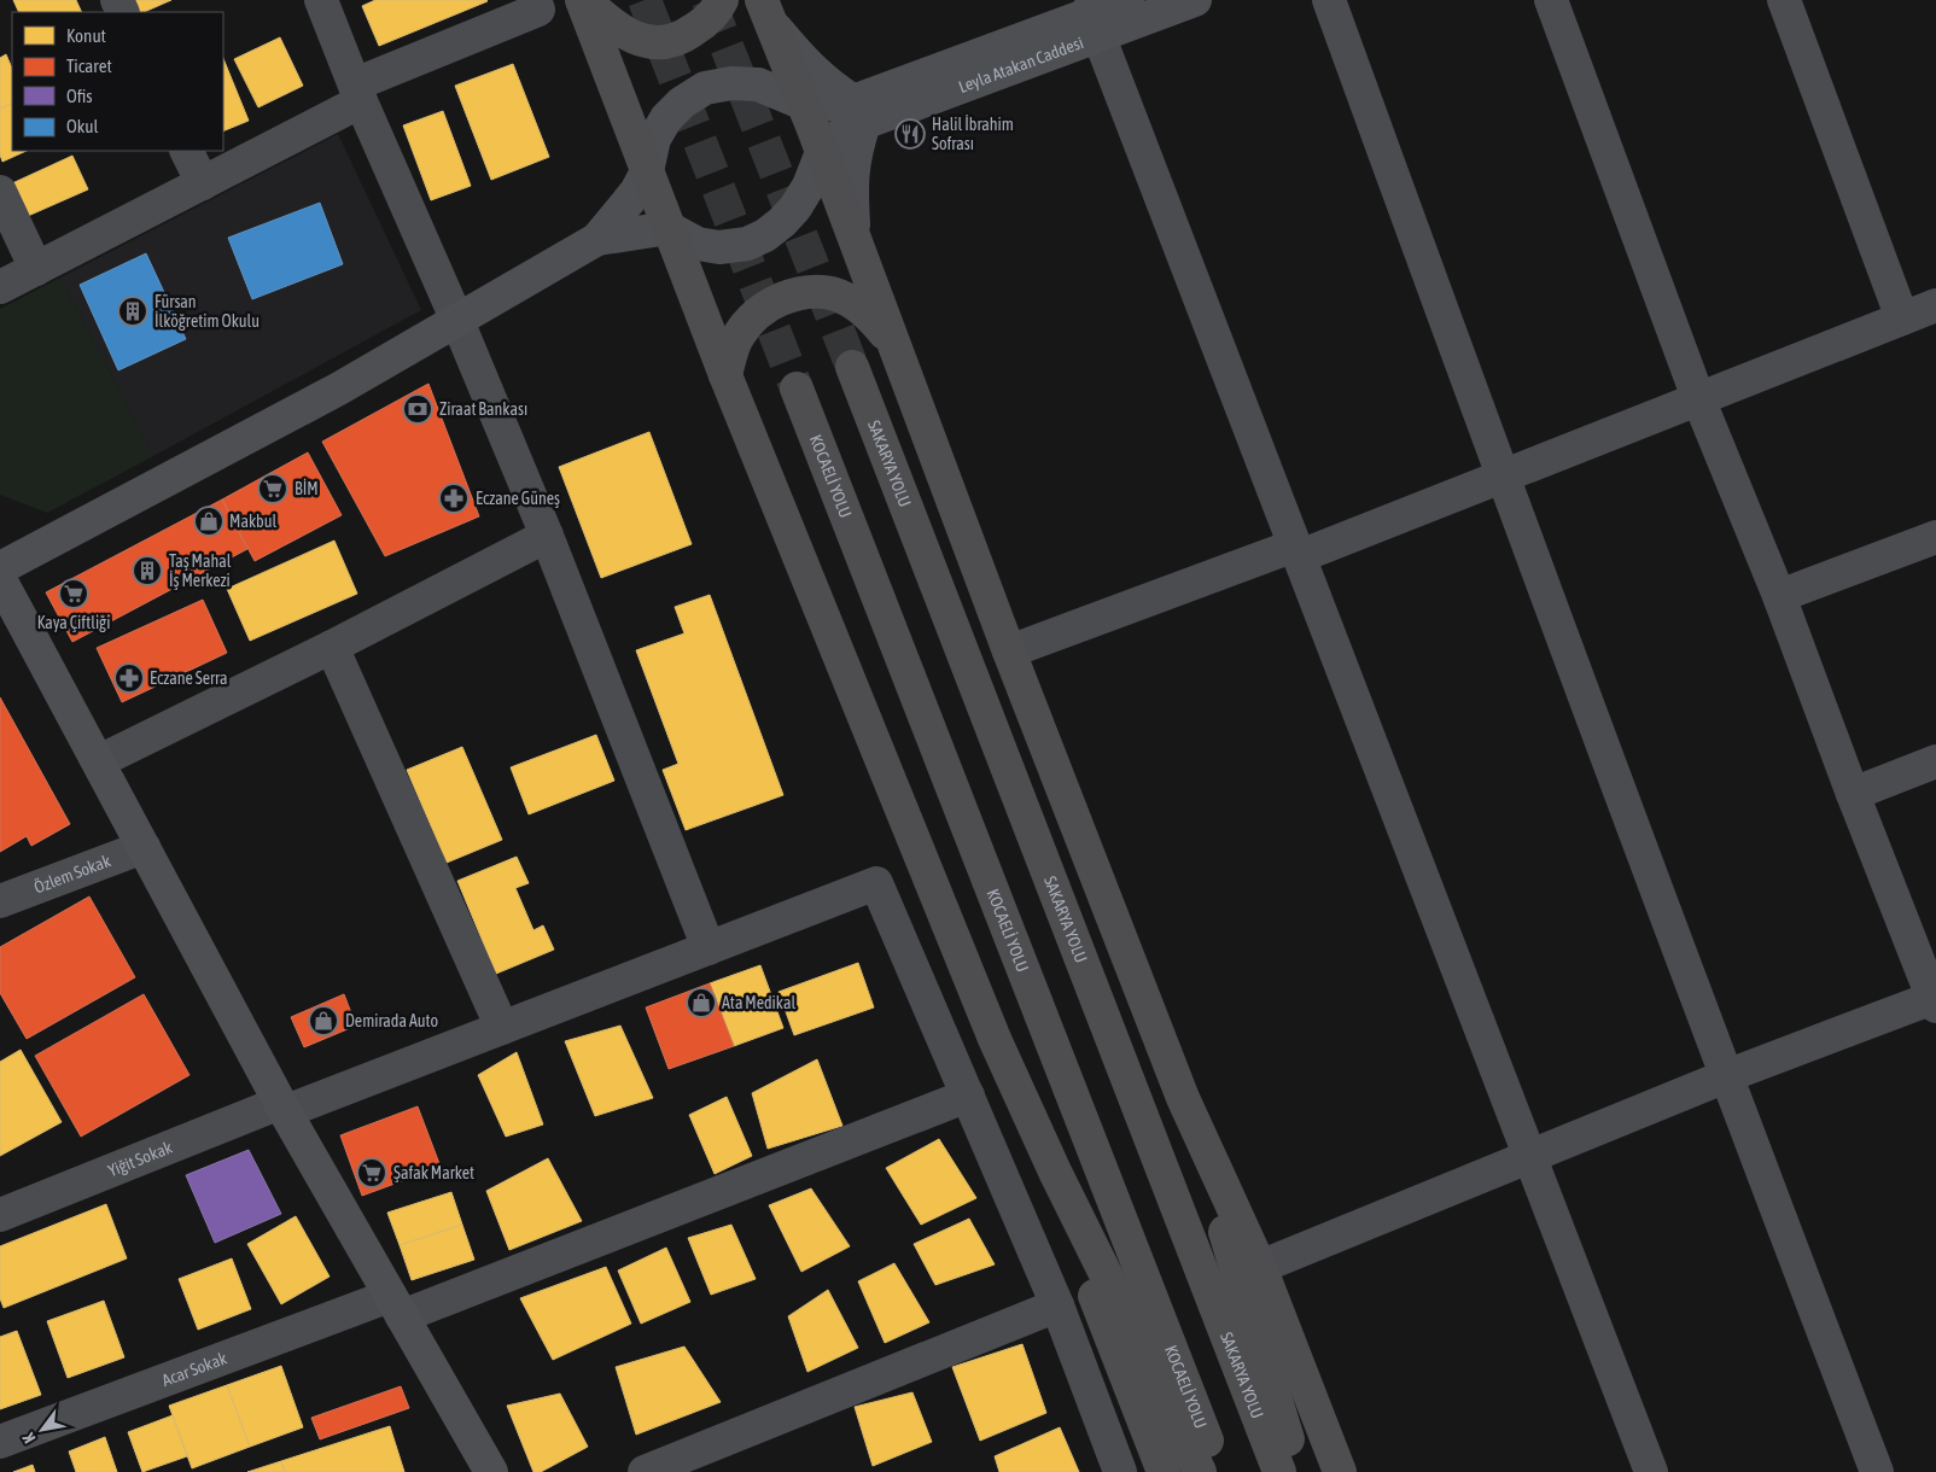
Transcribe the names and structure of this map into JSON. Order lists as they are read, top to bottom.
{
  "streets": {
    "highway": ["SAKARYA YOLU", "KOCAELİ YOLU"],
    "main road": ["Leyla Atakan Caddesi"],
    "street": ["Özlem Sokak", "Yiğit Sokak", "Acar Sokak"]
  },
  "crossings": [
    ["Yiğit Sokak", "Acar Sokak"]
  ],
  "places": {
    "restaurant": ["Halil İbrahim Sofrası"],
    "building": ["Fürsan İlköğretim Okulu", "Taş Mahal İş Merkezi"],
    "bank": ["Ziraat Bankası"],
    "supermarket": ["BİM", "Kaya Çiftliği", "Şafak Market"],
    "pharmacy": ["Eczane Güneş", "Eczane Serra"],
    "shop": ["Makbul", "Ata Medikal", "Demirada Auto"]
  },
  "legend": [
    "Konut",
    "Ticaret",
    "Ofis",
    "Okul"
  ],
  "north": "bottom left"
}
